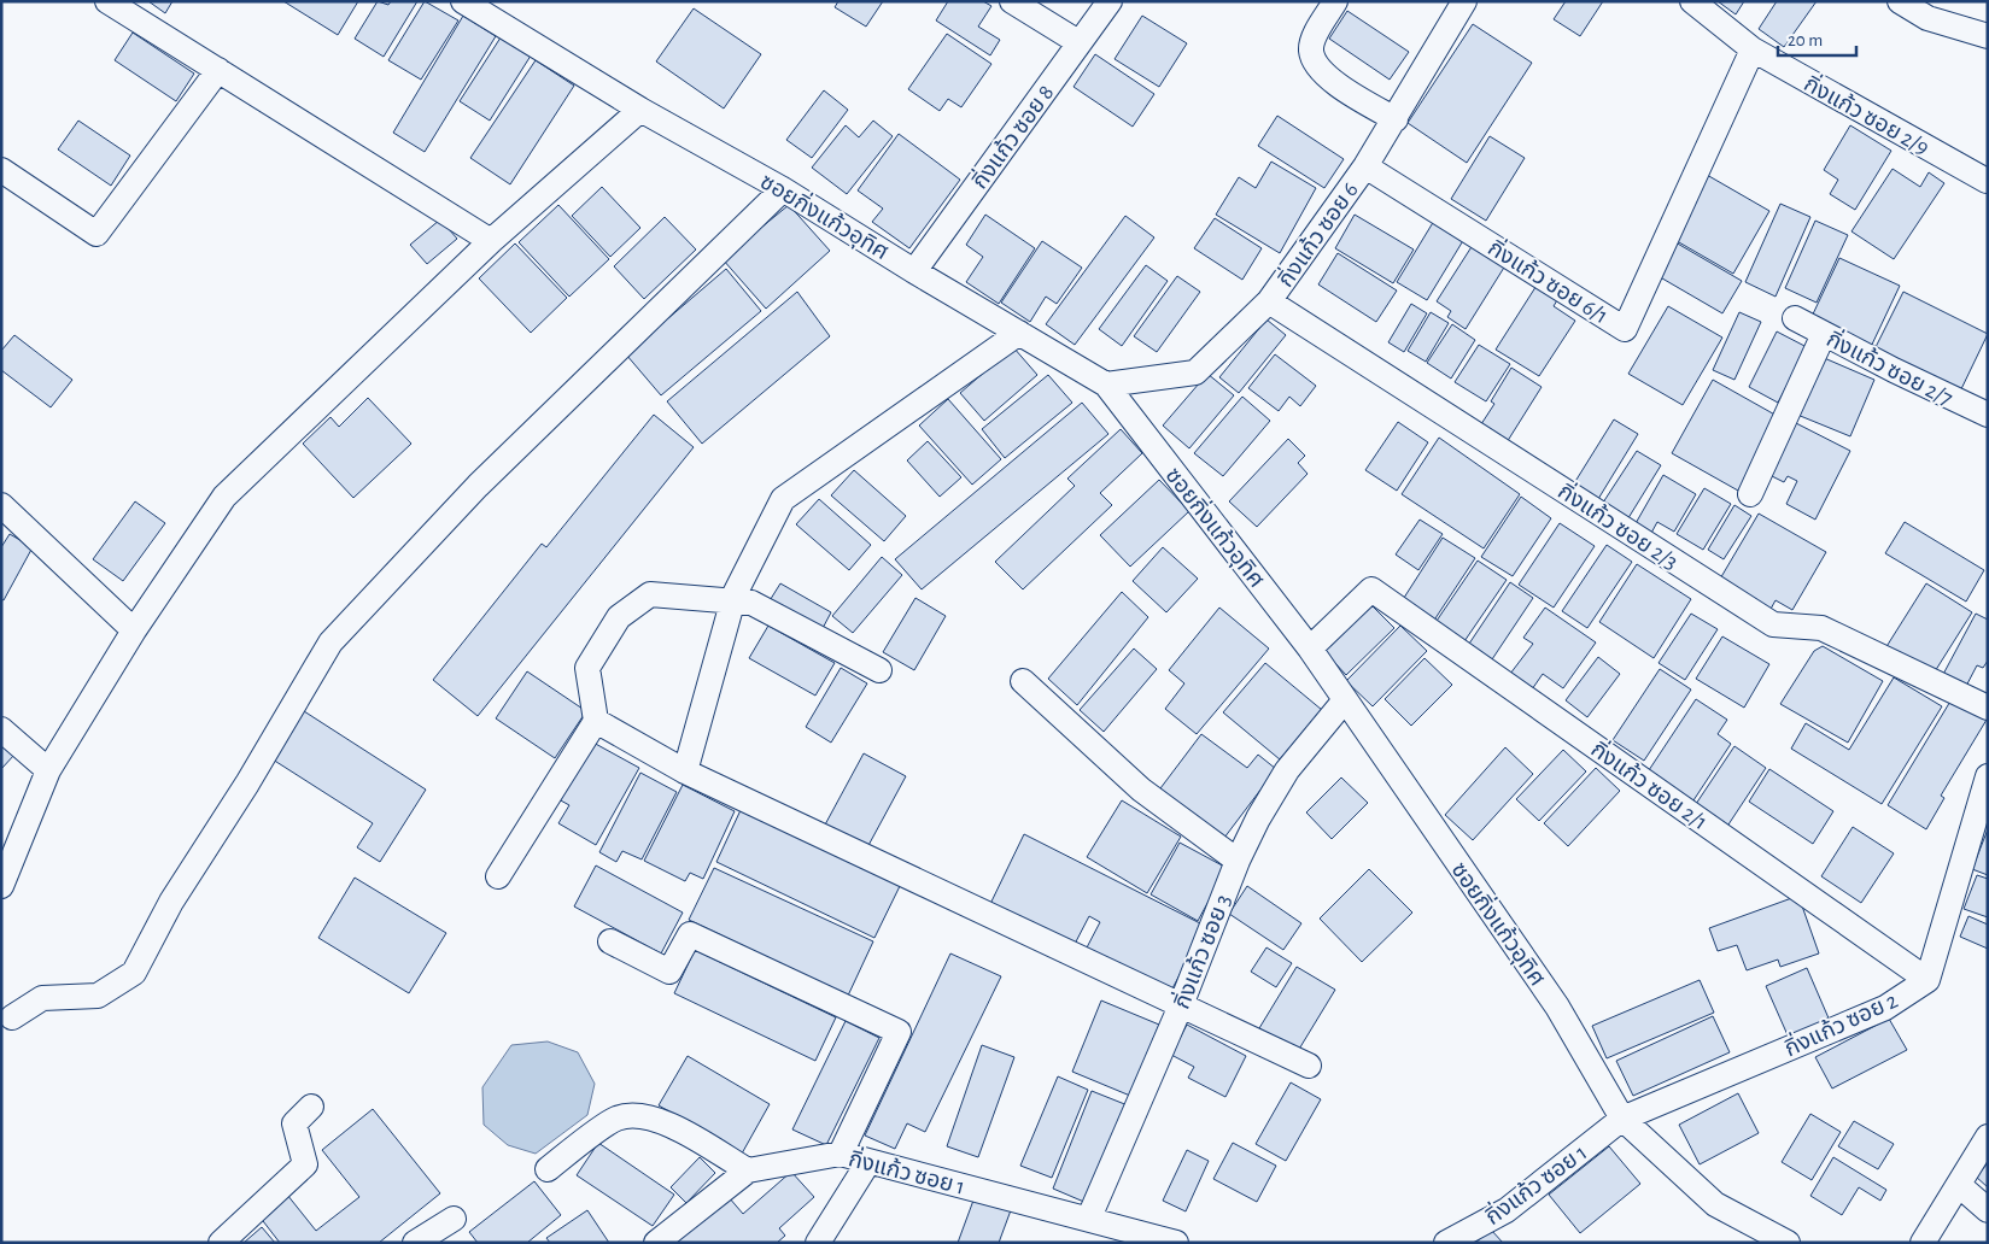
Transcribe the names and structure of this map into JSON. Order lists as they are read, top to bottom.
{
  "streets": {
    "street": [
      "กิ่งแก้ว ซอย 2/9",
      "กิ่งแก้ว ซอย 8",
      "ซอยกิ่งแก้วอุทิศ",
      "กิ่งแก้ว ซอย 6",
      "กิ่งแก้ว ซอย 6/1",
      "กิ่งแก้ว ซอย 2/7",
      "กิ่งแก้ว ซอย 2/3",
      "กิ่งแก้ว ซอย 2/1",
      "กิ่งแก้ว ซอย 3",
      "กิ่งแก้ว ซอย 2",
      "กิ่งแก้ว ซอย 1"
    ]
  },
  "crossings": [
    ["กิ่งแก้ว ซอย 2/9", "กิ่งแก้ว ซอย 6/1"],
    ["กิ่งแก้ว ซอย 8", "ซอยกิ่งแก้วอุทิศ"],
    ["ซอยกิ่งแก้วอุทิศ", "กิ่งแก้ว ซอย 6"],
    ["ซอยกิ่งแก้วอุทิศ", "กิ่งแก้ว ซอย 2/1"],
    ["ซอยกิ่งแก้วอุทิศ", "กิ่งแก้ว ซอย 3"],
    ["ซอยกิ่งแก้วอุทิศ", "กิ่งแก้ว ซอย 2"],
    ["ซอยกิ่งแก้วอุทิศ", "กิ่งแก้ว ซอย 1"],
    ["กิ่งแก้ว ซอย 6", "กิ่งแก้ว ซอย 6/1"],
    ["กิ่งแก้ว ซอย 6", "กิ่งแก้ว ซอย 2/3"],
    ["กิ่งแก้ว ซอย 2/1", "กิ่งแก้ว ซอย 2"],
    ["กิ่งแก้ว ซอย 3", "กิ่งแก้ว ซอย 1"],
    ["กิ่งแก้ว ซอย 2", "กิ่งแก้ว ซอย 1"]
  ],
  "scale_bar": "20 m"
}
